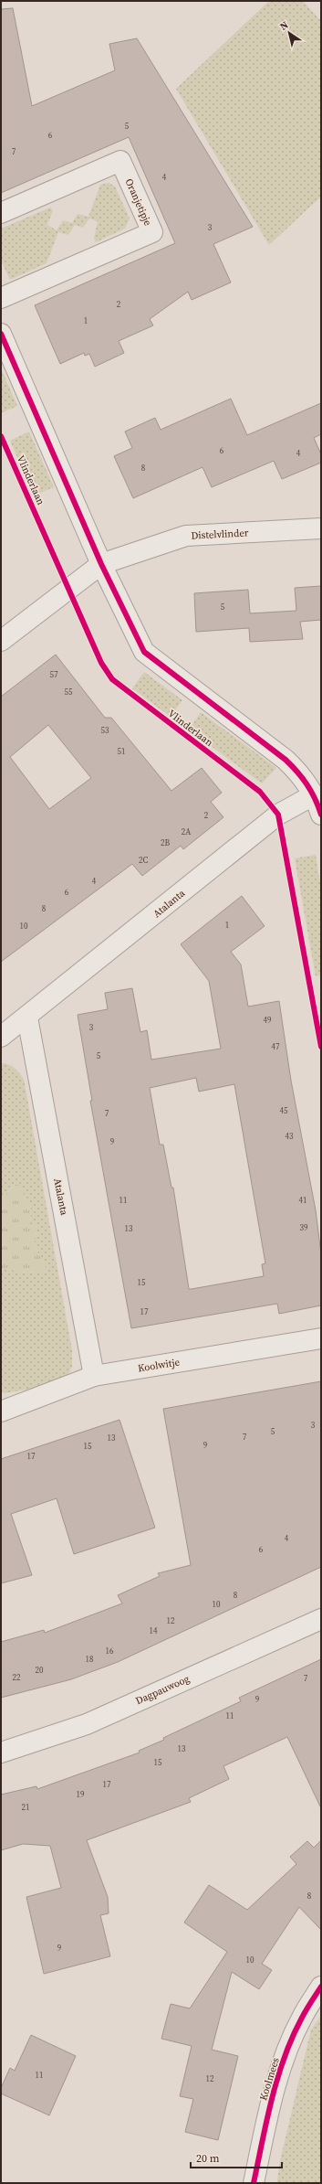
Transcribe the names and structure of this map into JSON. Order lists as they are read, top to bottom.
{
  "streets": {
    "street": [
      "Oranjetipje",
      "Distelvlinder",
      "Atalanta",
      "Koolwitje",
      "Dagpauwoog",
      "Koolmees"
    ],
    "cycle path": ["Vlinderlaan"]
  },
  "crossings": [
    ["Atalanta", "Koolwitje"]
  ],
  "house_numbers": [
    "5",
    "6",
    "7",
    "4",
    "3",
    "2",
    "1",
    "6",
    "4",
    "8",
    "5",
    "57",
    "55",
    "53",
    "51",
    "2",
    "2A",
    "2B",
    "2C",
    "4",
    "6",
    "8",
    "1",
    "10",
    "49",
    "3",
    "47",
    "5",
    "45",
    "7",
    "43",
    "9",
    "11",
    "41",
    "39",
    "13",
    "15",
    "17",
    "3",
    "5",
    "7",
    "13",
    "9",
    "15",
    "17",
    "4",
    "6",
    "8",
    "10",
    "12",
    "14",
    "16",
    "18",
    "20",
    "22",
    "7",
    "9",
    "11",
    "13",
    "15",
    "17",
    "19",
    "21",
    "8",
    "9",
    "10",
    "11",
    "12"
  ],
  "scale_bar": "20 m",
  "north": "top left"
}
